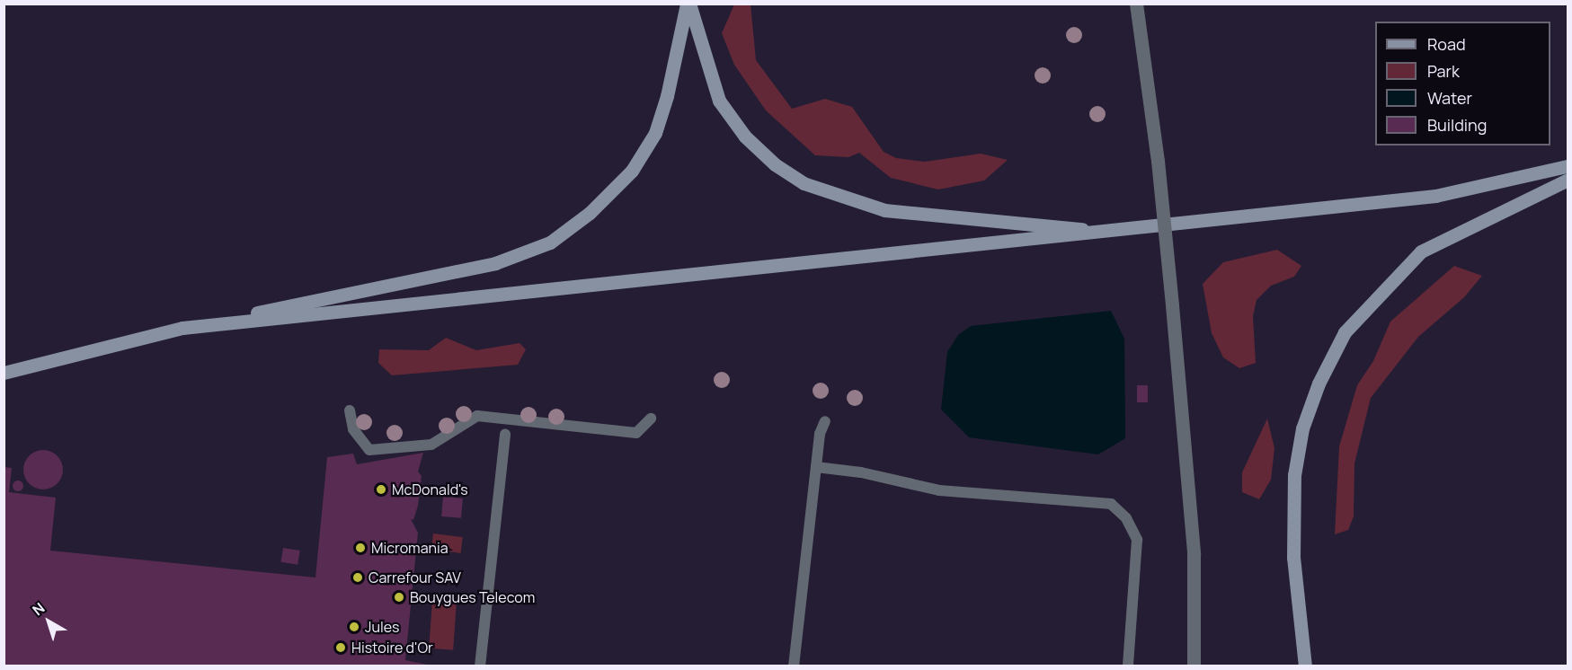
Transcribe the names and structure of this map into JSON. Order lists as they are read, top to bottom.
{
  "places": [
    "McDonald's",
    "Micromania",
    "Carrefour SAV",
    "Bouygues Telecom",
    "Jules",
    "Histoire d'Or"
  ],
  "legend": [
    "Road",
    "Park",
    "Water",
    "Building"
  ],
  "north": "top left"
}
